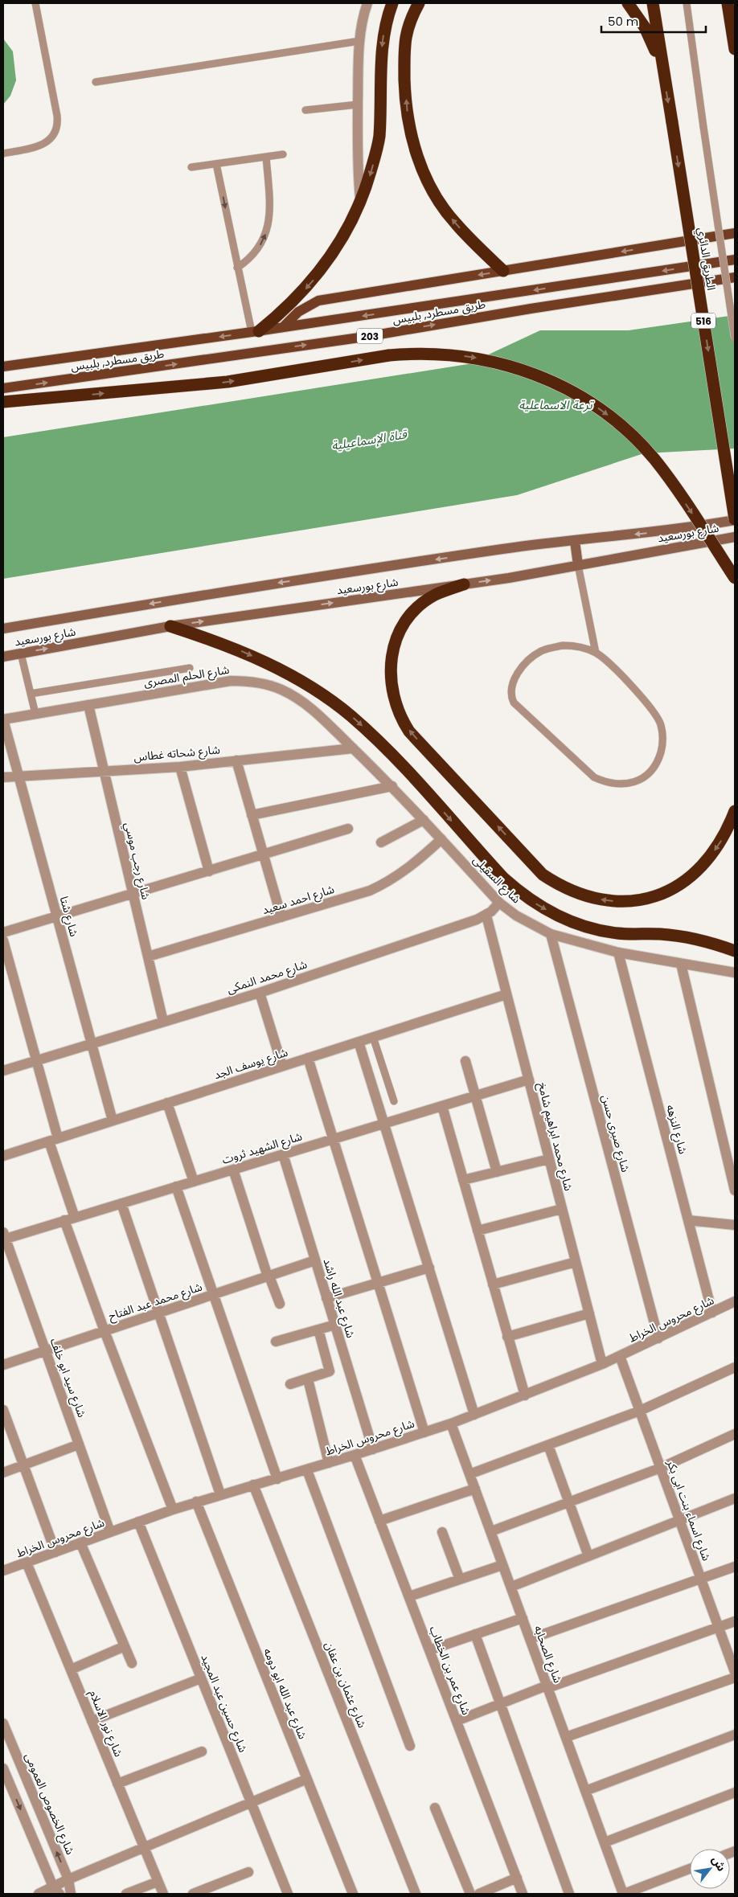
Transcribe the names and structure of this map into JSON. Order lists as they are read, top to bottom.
{
  "streets": {
    "highway": ["الطريق الدائري", "516"],
    "main road": ["طريق مسطرد, بلبيس", "203", "شارع بورسعيد"],
    "street": [
      "شارع الحلم المصرى",
      "شارع شحاته غطاس",
      "شارع رجب موسي",
      "شارع السقيلى",
      "شارع احمد سعيد",
      "شارع شتا",
      "شارع محمد النمكى",
      "شارع يوسف الجد",
      "شارع النزهه",
      "شارع صبرى حسن",
      "شارع محمد ابراهيم شامخ",
      "شارع الشهيد ثروت",
      "شارع عبد الله راشد",
      "شارع محمد عبد الفتاح",
      "شارع محروس الخراط",
      "شارع سيد ابو خلف",
      "شارع اسماء بنت ابى بكر",
      "شارع الصحابه",
      "شارع عمر بن الخطاب",
      "شارع عثمان بن عفان",
      "شارع عبد الله ابو دومه",
      "شارع حسين عبد المجيد",
      "شارع نور الاسلام",
      "شارع الخصوص العمومى"
    ]
  },
  "crossings": [
    ["الطريق الدائري", "شارع بورسعيد"],
    ["شارع الحلم المصرى", "شارع شحاته غطاس"],
    ["شارع الحلم المصرى", "شارع رجب موسي"],
    ["شارع الحلم المصرى", "شارع السقيلى"],
    ["شارع الحلم المصرى", "شارع شتا"],
    ["شارع شحاته غطاس", "شارع رجب موسي"],
    ["شارع شحاته غطاس", "شارع السقيلى"],
    ["شارع شحاته غطاس", "شارع شتا"],
    ["شارع رجب موسي", "شارع احمد سعيد"],
    ["شارع رجب موسي", "شارع محمد النمكى"],
    ["شارع السقيلى", "شارع احمد سعيد"],
    ["شارع السقيلى", "شارع محمد النمكى"],
    ["شارع السقيلى", "شارع النزهه"],
    ["شارع السقيلى", "شارع صبرى حسن"],
    ["شارع شتا", "شارع محمد النمكى"],
    ["شارع شتا", "شارع يوسف الجد"],
    ["شارع محمد النمكى", "شارع محمد ابراهيم شامخ"],
    ["شارع يوسف الجد", "شارع محمد ابراهيم شامخ"],
    ["شارع النزهه", "شارع محروس الخراط"],
    ["شارع صبرى حسن", "شارع محروس الخراط"],
    ["شارع محمد ابراهيم شامخ", "شارع الشهيد ثروت"],
    ["شارع محمد ابراهيم شامخ", "شارع محروس الخراط"],
    ["شارع الشهيد ثروت", "شارع عبد الله راشد"],
    ["شارع الشهيد ثروت", "شارع سيد ابو خلف"],
    ["شارع عبد الله راشد", "شارع محمد عبد الفتاح"],
    ["شارع عبد الله راشد", "شارع محروس الخراط"],
    ["شارع محمد عبد الفتاح", "شارع سيد ابو خلف"],
    ["شارع محروس الخراط", "شارع سيد ابو خلف"],
    ["شارع محروس الخراط", "شارع اسماء بنت ابى بكر"],
    ["شارع محروس الخراط", "شارع الصحابه"],
    ["شارع محروس الخراط", "شارع عمر بن الخطاب"],
    ["شارع محروس الخراط", "شارع عثمان بن عفان"],
    ["شارع محروس الخراط", "شارع عبد الله ابو دومه"],
    ["شارع محروس الخراط", "شارع حسين عبد المجيد"],
    ["شارع محروس الخراط", "شارع نور الاسلام"]
  ],
  "one_way": ["الطريق الدائري"],
  "water": ["ترعة الاسماعلية", "قناة الإسماعيلية"],
  "scale_bar": "50 m",
  "north": "top right"
}
